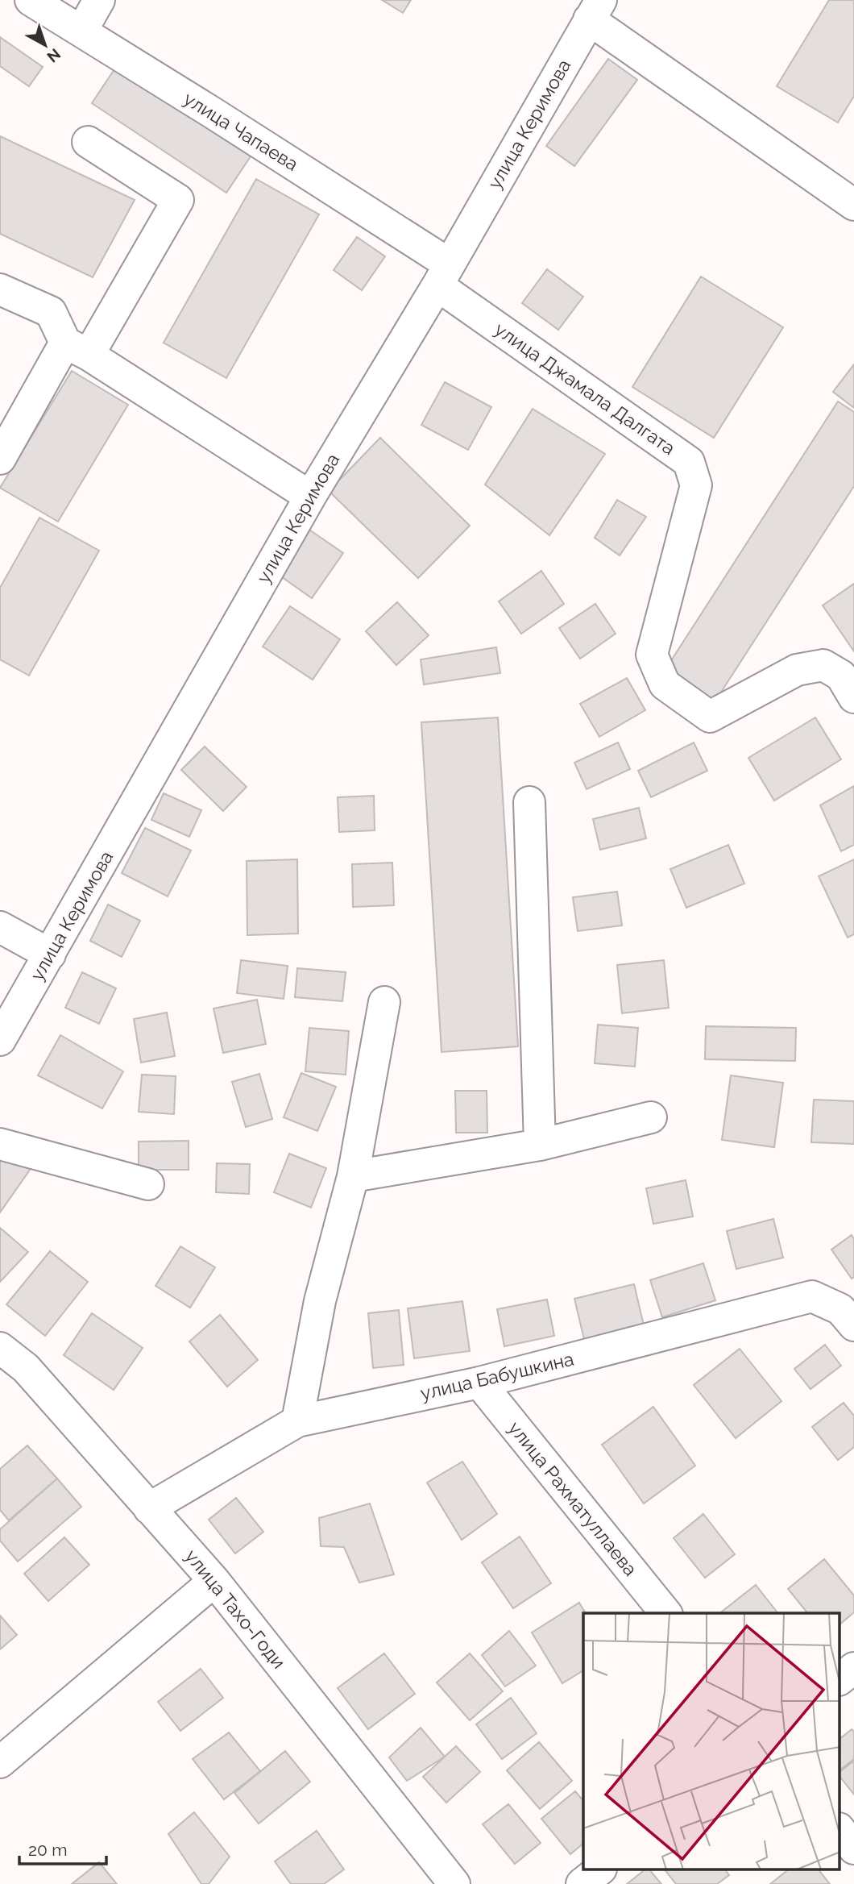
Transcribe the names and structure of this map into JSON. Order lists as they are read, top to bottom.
{
  "streets": {
    "street": [
      "улица Керимова",
      "улица Чапаева",
      "улица Джамала Далгата",
      "улица Бабушкина",
      "улица Рахматуллаева",
      "улица Тахо-Годи"
    ]
  },
  "crossings": [
    ["улица Керимова", "улица Чапаева"],
    ["улица Керимова", "улица Джамала Далгата"],
    ["улица Чапаева", "улица Джамала Далгата"],
    ["улица Бабушкина", "улица Рахматуллаева"],
    ["улица Бабушкина", "улица Тахо-Годи"]
  ],
  "scale_bar": "20 m",
  "north": "bottom right"
}
